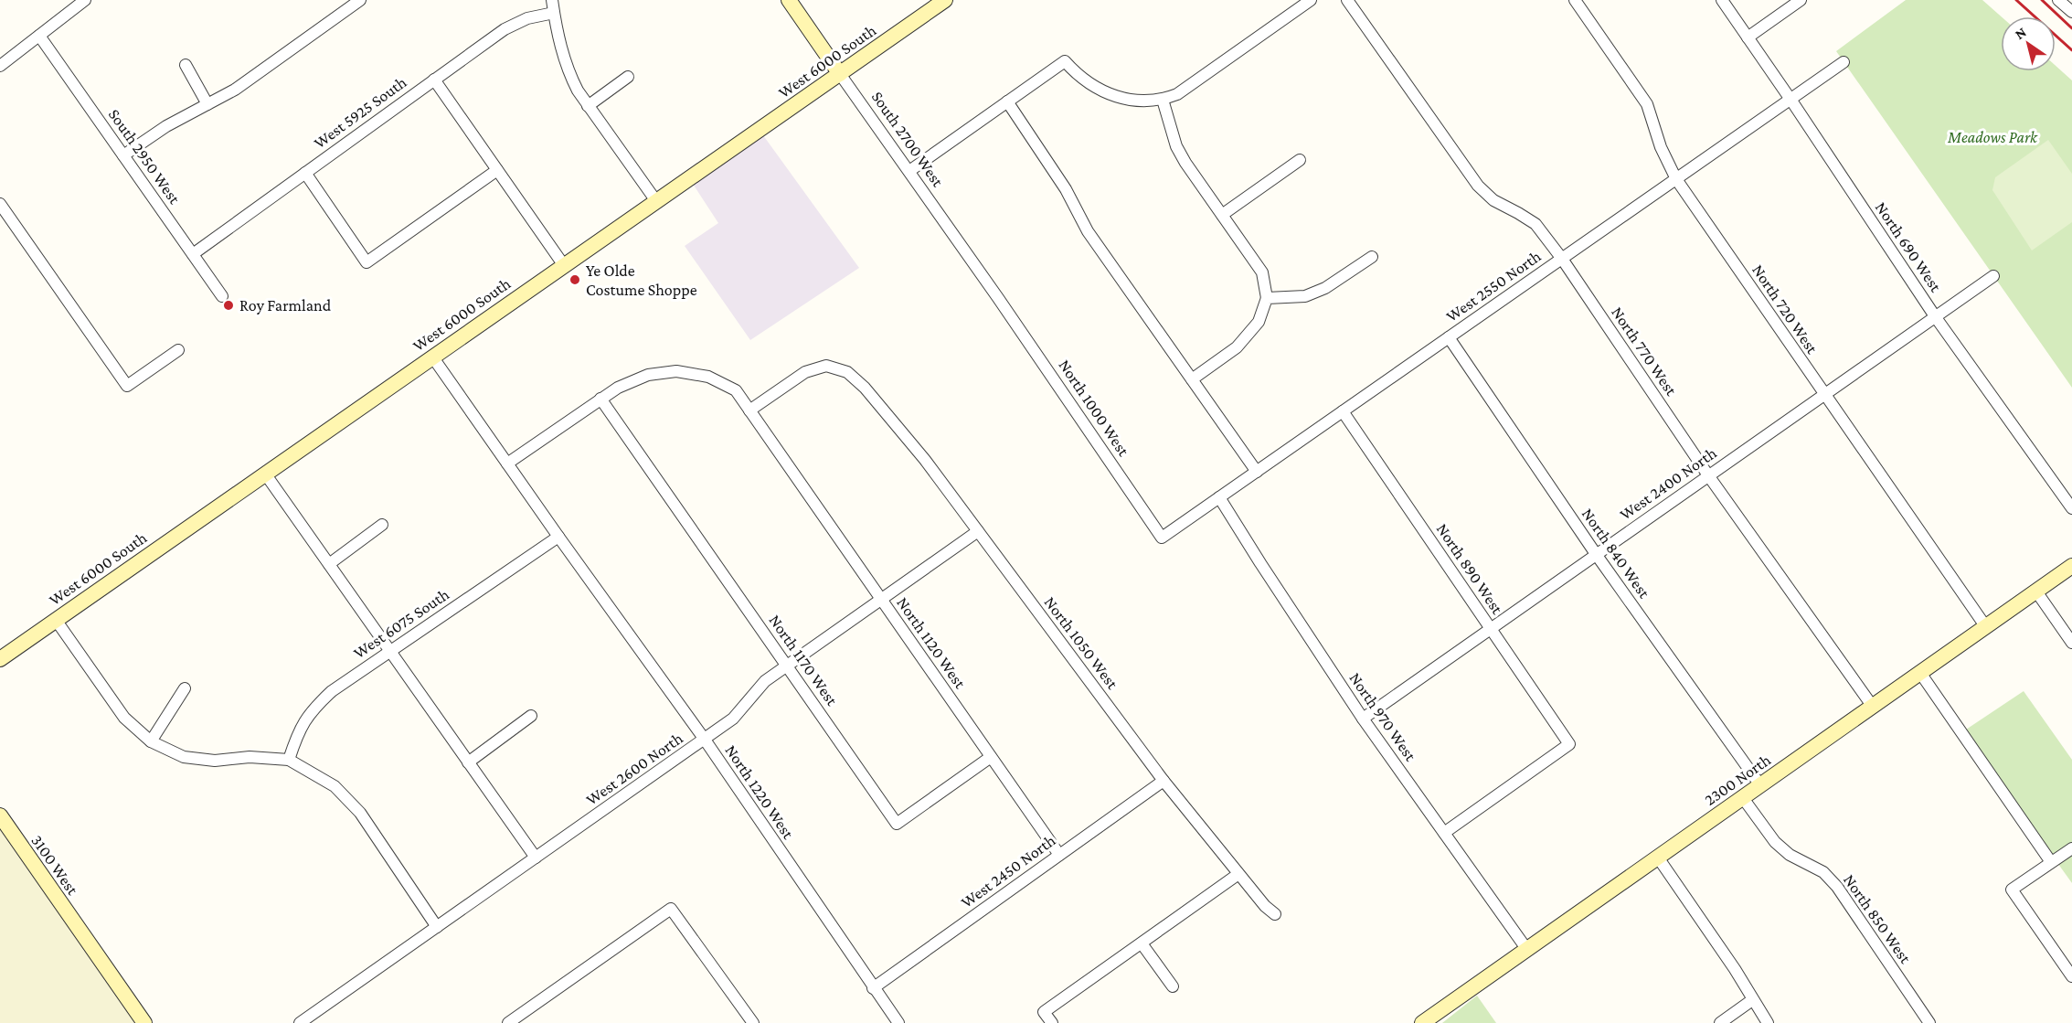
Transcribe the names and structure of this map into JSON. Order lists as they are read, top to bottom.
{
  "streets": {
    "street": [
      "West 6000 South",
      "West 5925 South",
      "South 2700 West",
      "South 2950 West",
      "North 690 West",
      "West 2550 North",
      "North 720 West",
      "North 770 West",
      "North 1000 West",
      "West 2400 North",
      "North 840 West",
      "North 890 West",
      "West 6075 South",
      "North 1120 West",
      "North 1050 West",
      "North 1170 West",
      "North 970 West",
      "West 2600 North",
      "2300 North",
      "North 1220 West",
      "3100 West",
      "West 2450 North",
      "North 850 West"
    ]
  },
  "crossings": [
    ["West 6000 South", "South 2700 West"],
    ["West 6000 South", "North 1220 West"],
    ["West 5925 South", "South 2950 West"],
    ["South 2700 West", "North 1000 West"],
    ["North 690 West", "West 2550 North"],
    ["North 690 West", "West 2400 North"],
    ["West 2550 North", "North 720 West"],
    ["West 2550 North", "North 770 West"],
    ["West 2550 North", "North 1000 West"],
    ["West 2550 North", "North 840 West"],
    ["West 2550 North", "North 890 West"],
    ["West 2550 North", "North 970 West"],
    ["North 720 West", "West 2400 North"],
    ["North 720 West", "2300 North"],
    ["North 770 West", "West 2400 North"],
    ["North 770 West", "2300 North"],
    ["West 2400 North", "North 840 West"],
    ["West 2400 North", "North 890 West"],
    ["West 2400 North", "North 970 West"],
    ["North 840 West", "2300 North"],
    ["North 890 West", "North 970 West"],
    ["West 6075 South", "North 1220 West"],
    ["North 1120 West", "North 1050 West"],
    ["North 1120 West", "North 1170 West"],
    ["North 1120 West", "West 2600 North"],
    ["North 1120 West", "West 2450 North"],
    ["North 1050 West", "West 2600 North"],
    ["North 1050 West", "West 2450 North"],
    ["North 1170 West", "West 2600 North"],
    ["North 970 West", "2300 North"],
    ["West 2600 North", "North 1220 West"],
    ["2300 North", "North 850 West"],
    ["North 1220 West", "West 2450 North"]
  ],
  "parks": ["Meadows Park"],
  "places": ["Ye Olde Costume Shoppe", "Roy Farmland"],
  "north": "top left"
}
